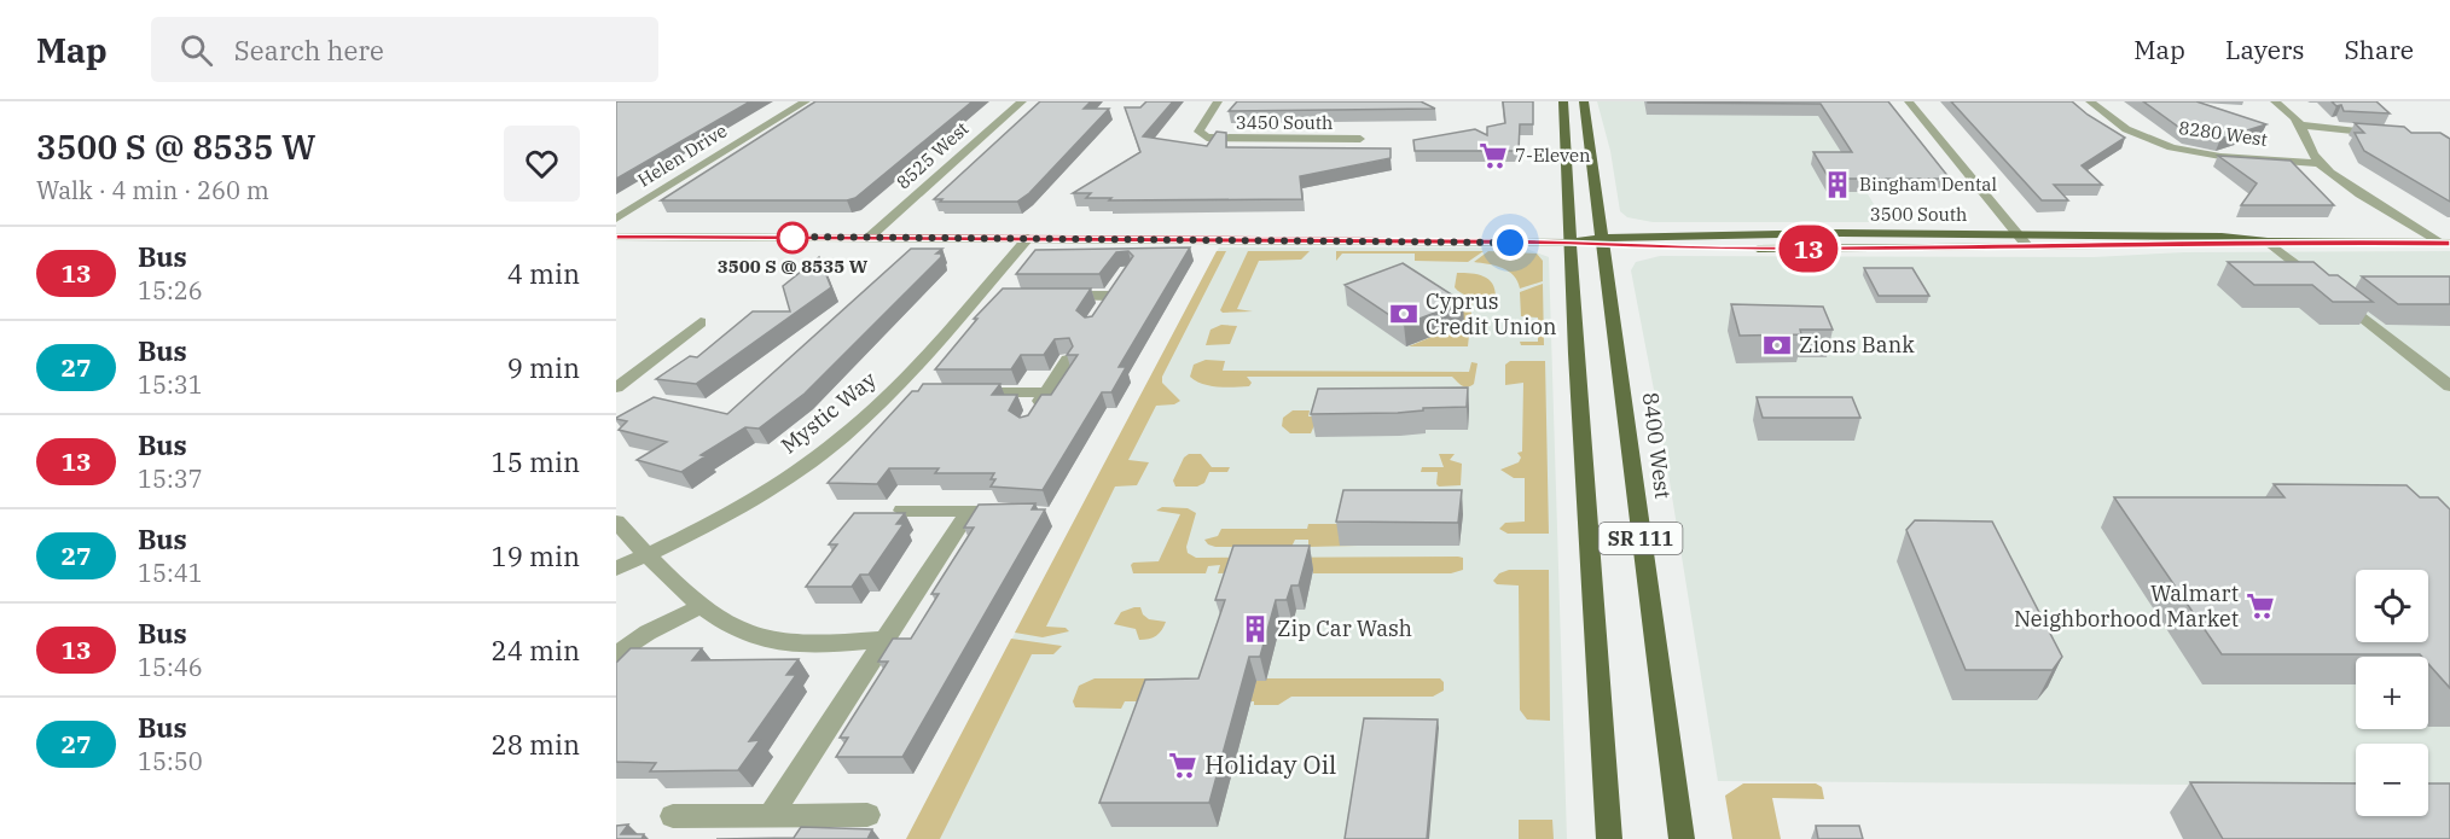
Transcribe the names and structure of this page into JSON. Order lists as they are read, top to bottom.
{
  "streets": {
    "main road": ["3500 South", "8400 West", "SR 111"],
    "street": [
      "3450 South",
      "8280 West",
      "Helen Drive",
      "8525 West",
      "Mystic Way"
    ]
  },
  "crossings": [
    ["8525 West", "3500 South"],
    ["3500 South", "Mystic Way"],
    ["3500 South", "8400 West"],
    ["3500 South", "SR 111"]
  ],
  "places": {
    "supermarket": ["7-Eleven", "Walmart Neighborhood Market", "Holiday Oil"],
    "building": ["Bingham Dental", "Zip Car Wash"],
    "other": ["3500 S @ 8535 W"],
    "bank": ["Cyprus Credit Union", "Zions Bank"]
  },
  "lines": ["bus line 13"],
  "page": {
    "header": "Map",
    "search": "Search here",
    "nav": ["Map", "Layers", "Share"],
    "heading": ["3500 S @ 8535 W", "Walk · 4 min · 260 m"],
    "on_map": "13",
    "list": [
      {
        "mark": "13",
        "name": "Bus",
        "note": "15:26",
        "value": "4 min"
      },
      {
        "mark": "27",
        "name": "Bus",
        "note": "15:31",
        "value": "9 min"
      },
      {
        "mark": "13",
        "name": "Bus",
        "note": "15:37",
        "value": "15 min"
      },
      {
        "mark": "27",
        "name": "Bus",
        "note": "15:41",
        "value": "19 min"
      },
      {
        "mark": "13",
        "name": "Bus",
        "note": "15:46",
        "value": "24 min"
      },
      {
        "mark": "27",
        "name": "Bus",
        "note": "15:50",
        "value": "28 min"
      }
    ],
    "map_buttons": ["+", "−"]
  }
}
